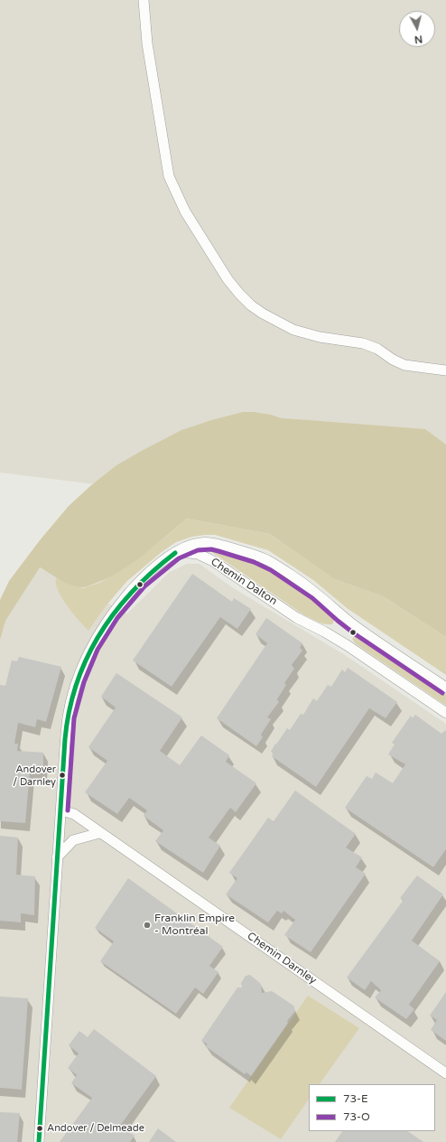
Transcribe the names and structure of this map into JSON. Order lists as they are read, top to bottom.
{
  "streets": {
    "street": ["Chemin Dalton", "Chemin Darnley"]
  },
  "places": ["Andover / Darnley", "Franklin Empire - Montréal", "Andover / Delmeade"],
  "lines": ["transit line 73-O", "transit line 73-E"],
  "legend": ["73-E", "73-O"],
  "north": "bottom"
}
